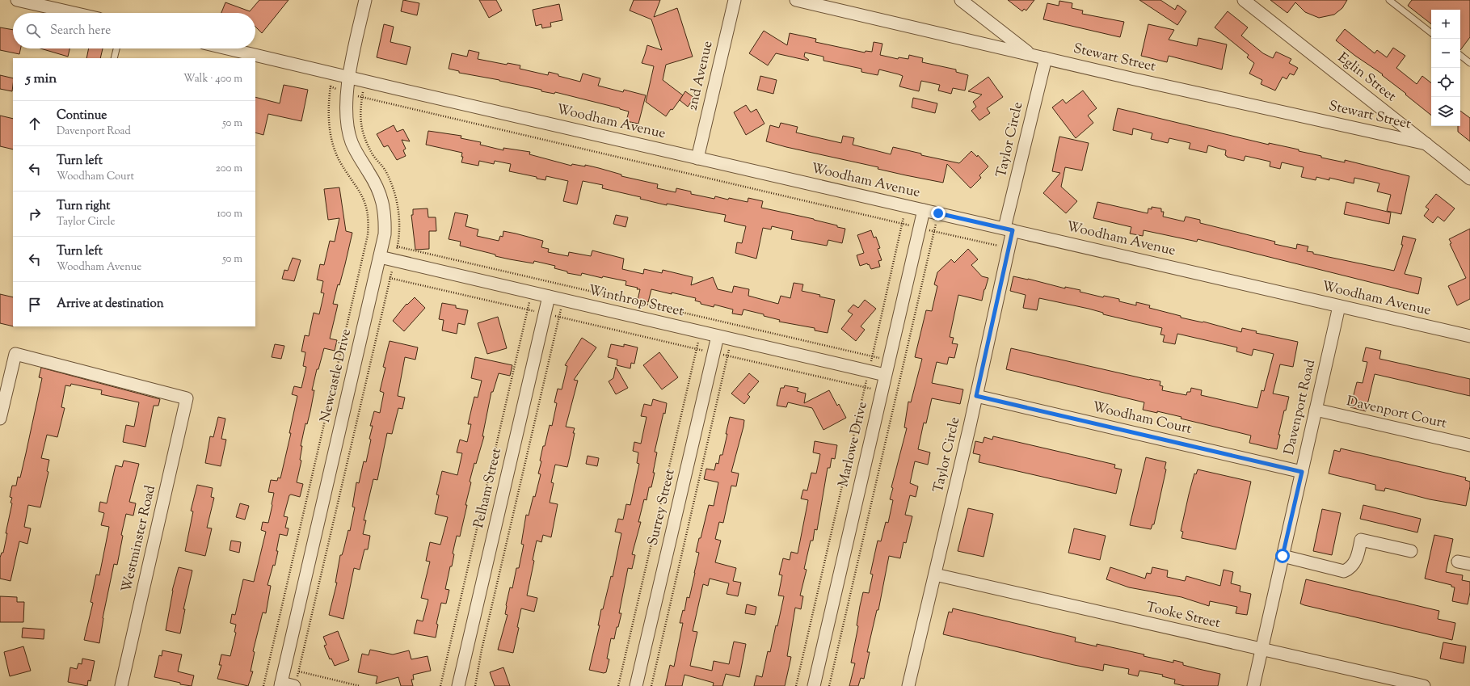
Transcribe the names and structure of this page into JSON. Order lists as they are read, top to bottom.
{
  "streets": {
    "street": [
      "Stewart Street",
      "2nd Avenue",
      "Eglin Street",
      "Woodham Avenue",
      "Taylor Circle",
      "Winthrop Street",
      "Newcastle Drive",
      "Davenport Road",
      "Davenport Court",
      "Woodham Court",
      "Marlowe Drive",
      "Pelham Street",
      "Surrey Street",
      "Westminster Road",
      "Tooke Street"
    ]
  },
  "crossings": [
    ["Stewart Street", "Eglin Street"],
    ["Stewart Street", "Taylor Circle"],
    ["2nd Avenue", "Woodham Avenue"],
    ["Woodham Avenue", "Taylor Circle"],
    ["Woodham Avenue", "Newcastle Drive"],
    ["Woodham Avenue", "Davenport Road"],
    ["Woodham Avenue", "Marlowe Drive"],
    ["Taylor Circle", "Woodham Court"],
    ["Taylor Circle", "Tooke Street"],
    ["Winthrop Street", "Newcastle Drive"],
    ["Winthrop Street", "Marlowe Drive"],
    ["Winthrop Street", "Pelham Street"],
    ["Winthrop Street", "Surrey Street"],
    ["Davenport Road", "Davenport Court"],
    ["Davenport Road", "Woodham Court"],
    ["Davenport Road", "Tooke Street"]
  ],
  "page": {
    "map_buttons": ["+", "−"],
    "search": "Search here",
    "heading": ["5 min", "Walk · 400 m"],
    "list": [
      ["Continue", "Davenport Road", "50 m"],
      ["Turn left", "Woodham Court", "200 m"],
      ["Turn right", "Taylor Circle", "100 m"],
      ["Turn left", "Woodham Avenue", "50 m"],
      "Arrive at destination"
    ]
  }
}
